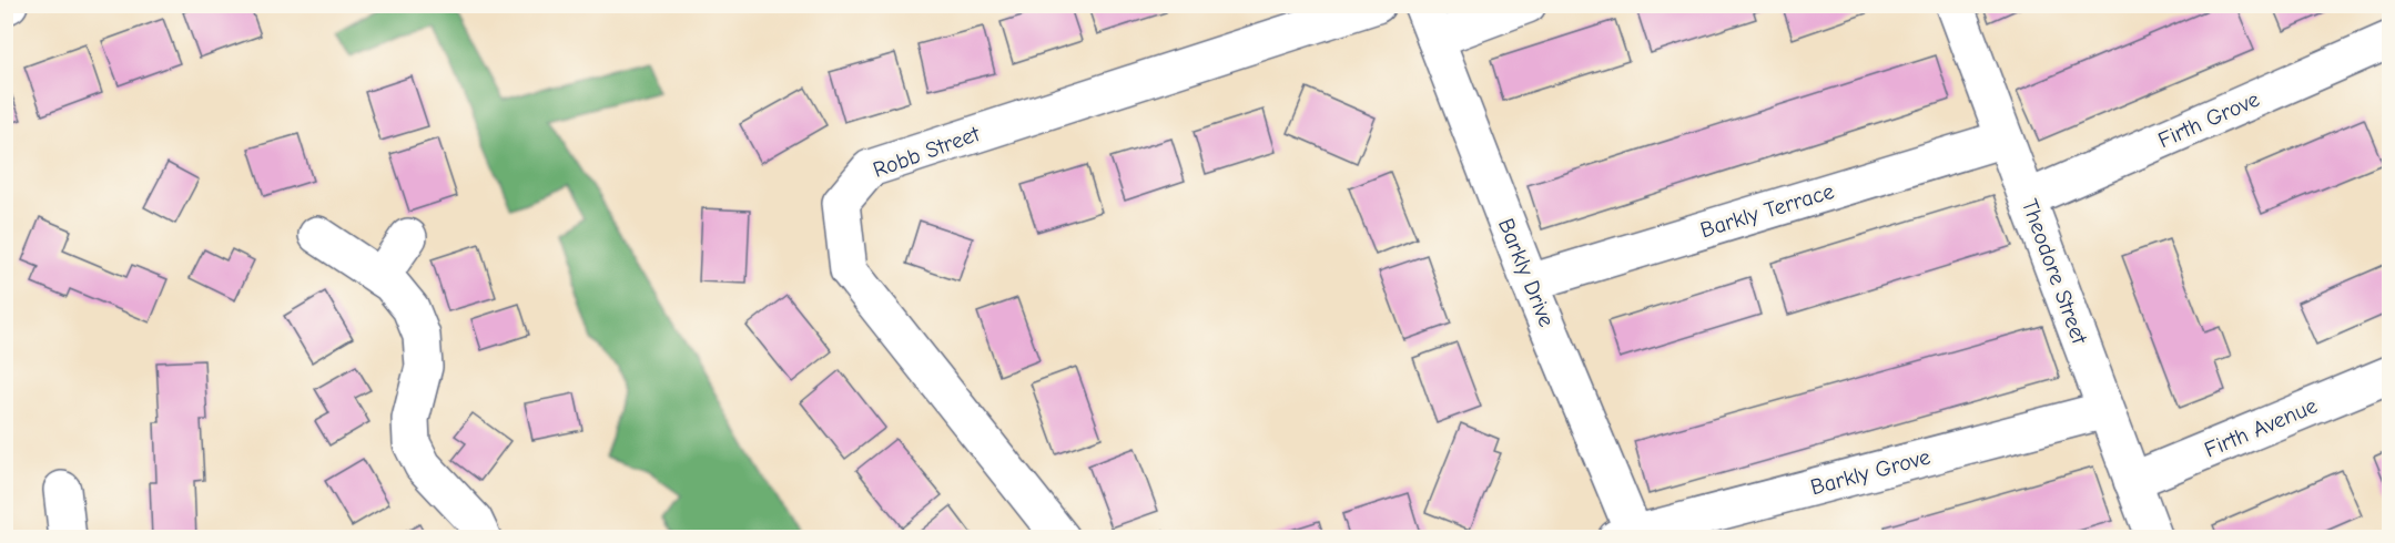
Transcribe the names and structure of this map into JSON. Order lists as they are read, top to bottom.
{
  "streets": {
    "street": [
      "Firth Grove",
      "Robb Street",
      "Barkly Terrace",
      "Theodore Street",
      "Barkly Drive",
      "Firth Avenue",
      "Barkly Grove"
    ]
  },
  "crossings": [
    ["Firth Grove", "Theodore Street"],
    ["Barkly Terrace", "Theodore Street"],
    ["Barkly Terrace", "Barkly Drive"],
    ["Theodore Street", "Firth Avenue"],
    ["Theodore Street", "Barkly Grove"],
    ["Barkly Drive", "Barkly Grove"]
  ]
}
